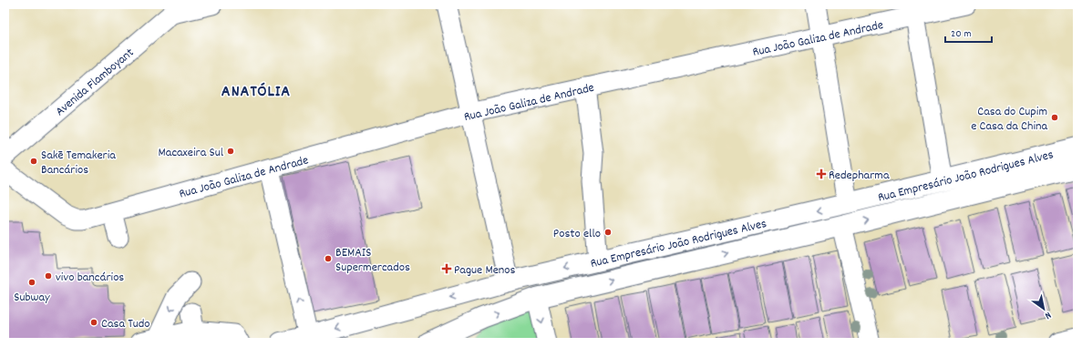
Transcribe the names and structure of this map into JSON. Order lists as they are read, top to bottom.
{
  "streets": {
    "main road": ["Rua Empresário João Rodrigues Alves"],
    "street": ["Rua João Galiza de Andrade", "Avenida Flamboyant"]
  },
  "districts": ["ANATÓLIA"],
  "places": {
    "other": [
      "Casa do Cupim e Casa da China",
      "Macaxeira Sul",
      "Sakē Temakeria Bancários",
      "Posto ello",
      "BEMAIS Supermercados",
      "vivo bancários",
      "Subway",
      "Casa Tudo"
    ],
    "health": ["Redepharma", "Pague Menos"]
  },
  "scale_bar": "20 m",
  "north": "bottom right"
}
